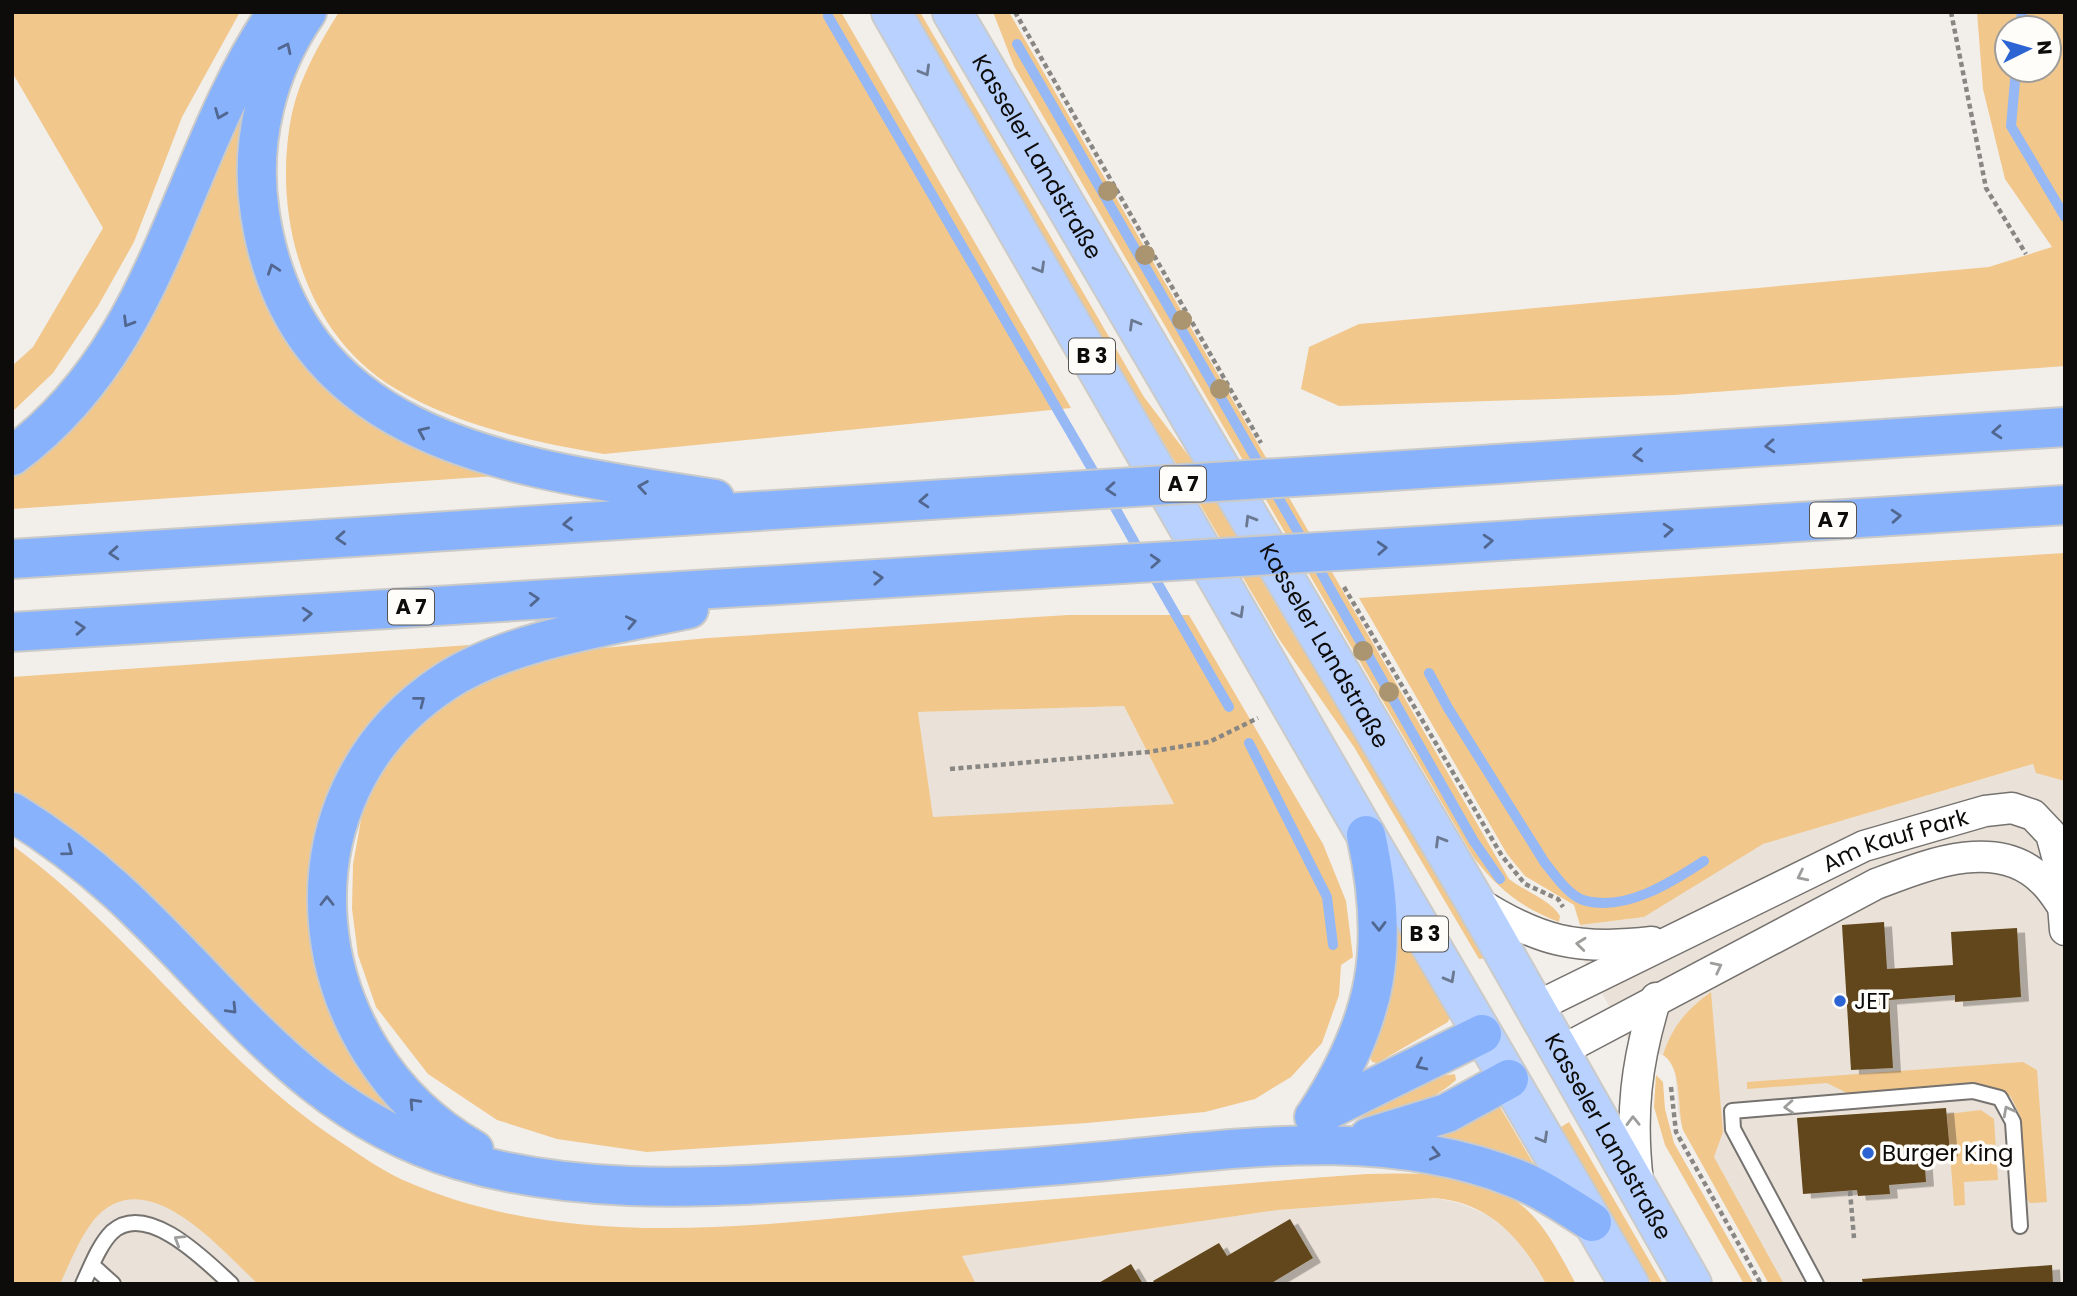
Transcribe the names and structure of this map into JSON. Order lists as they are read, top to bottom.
{
  "streets": {
    "highway": ["A 7"],
    "main road": ["Kasseler Landstraße", "B 3"],
    "street": ["Am Kauf Park"]
  },
  "crossings": [
    ["Kasseler Landstraße", "Am Kauf Park"]
  ],
  "places": ["JET", "Burger King"],
  "north": "right"
}
